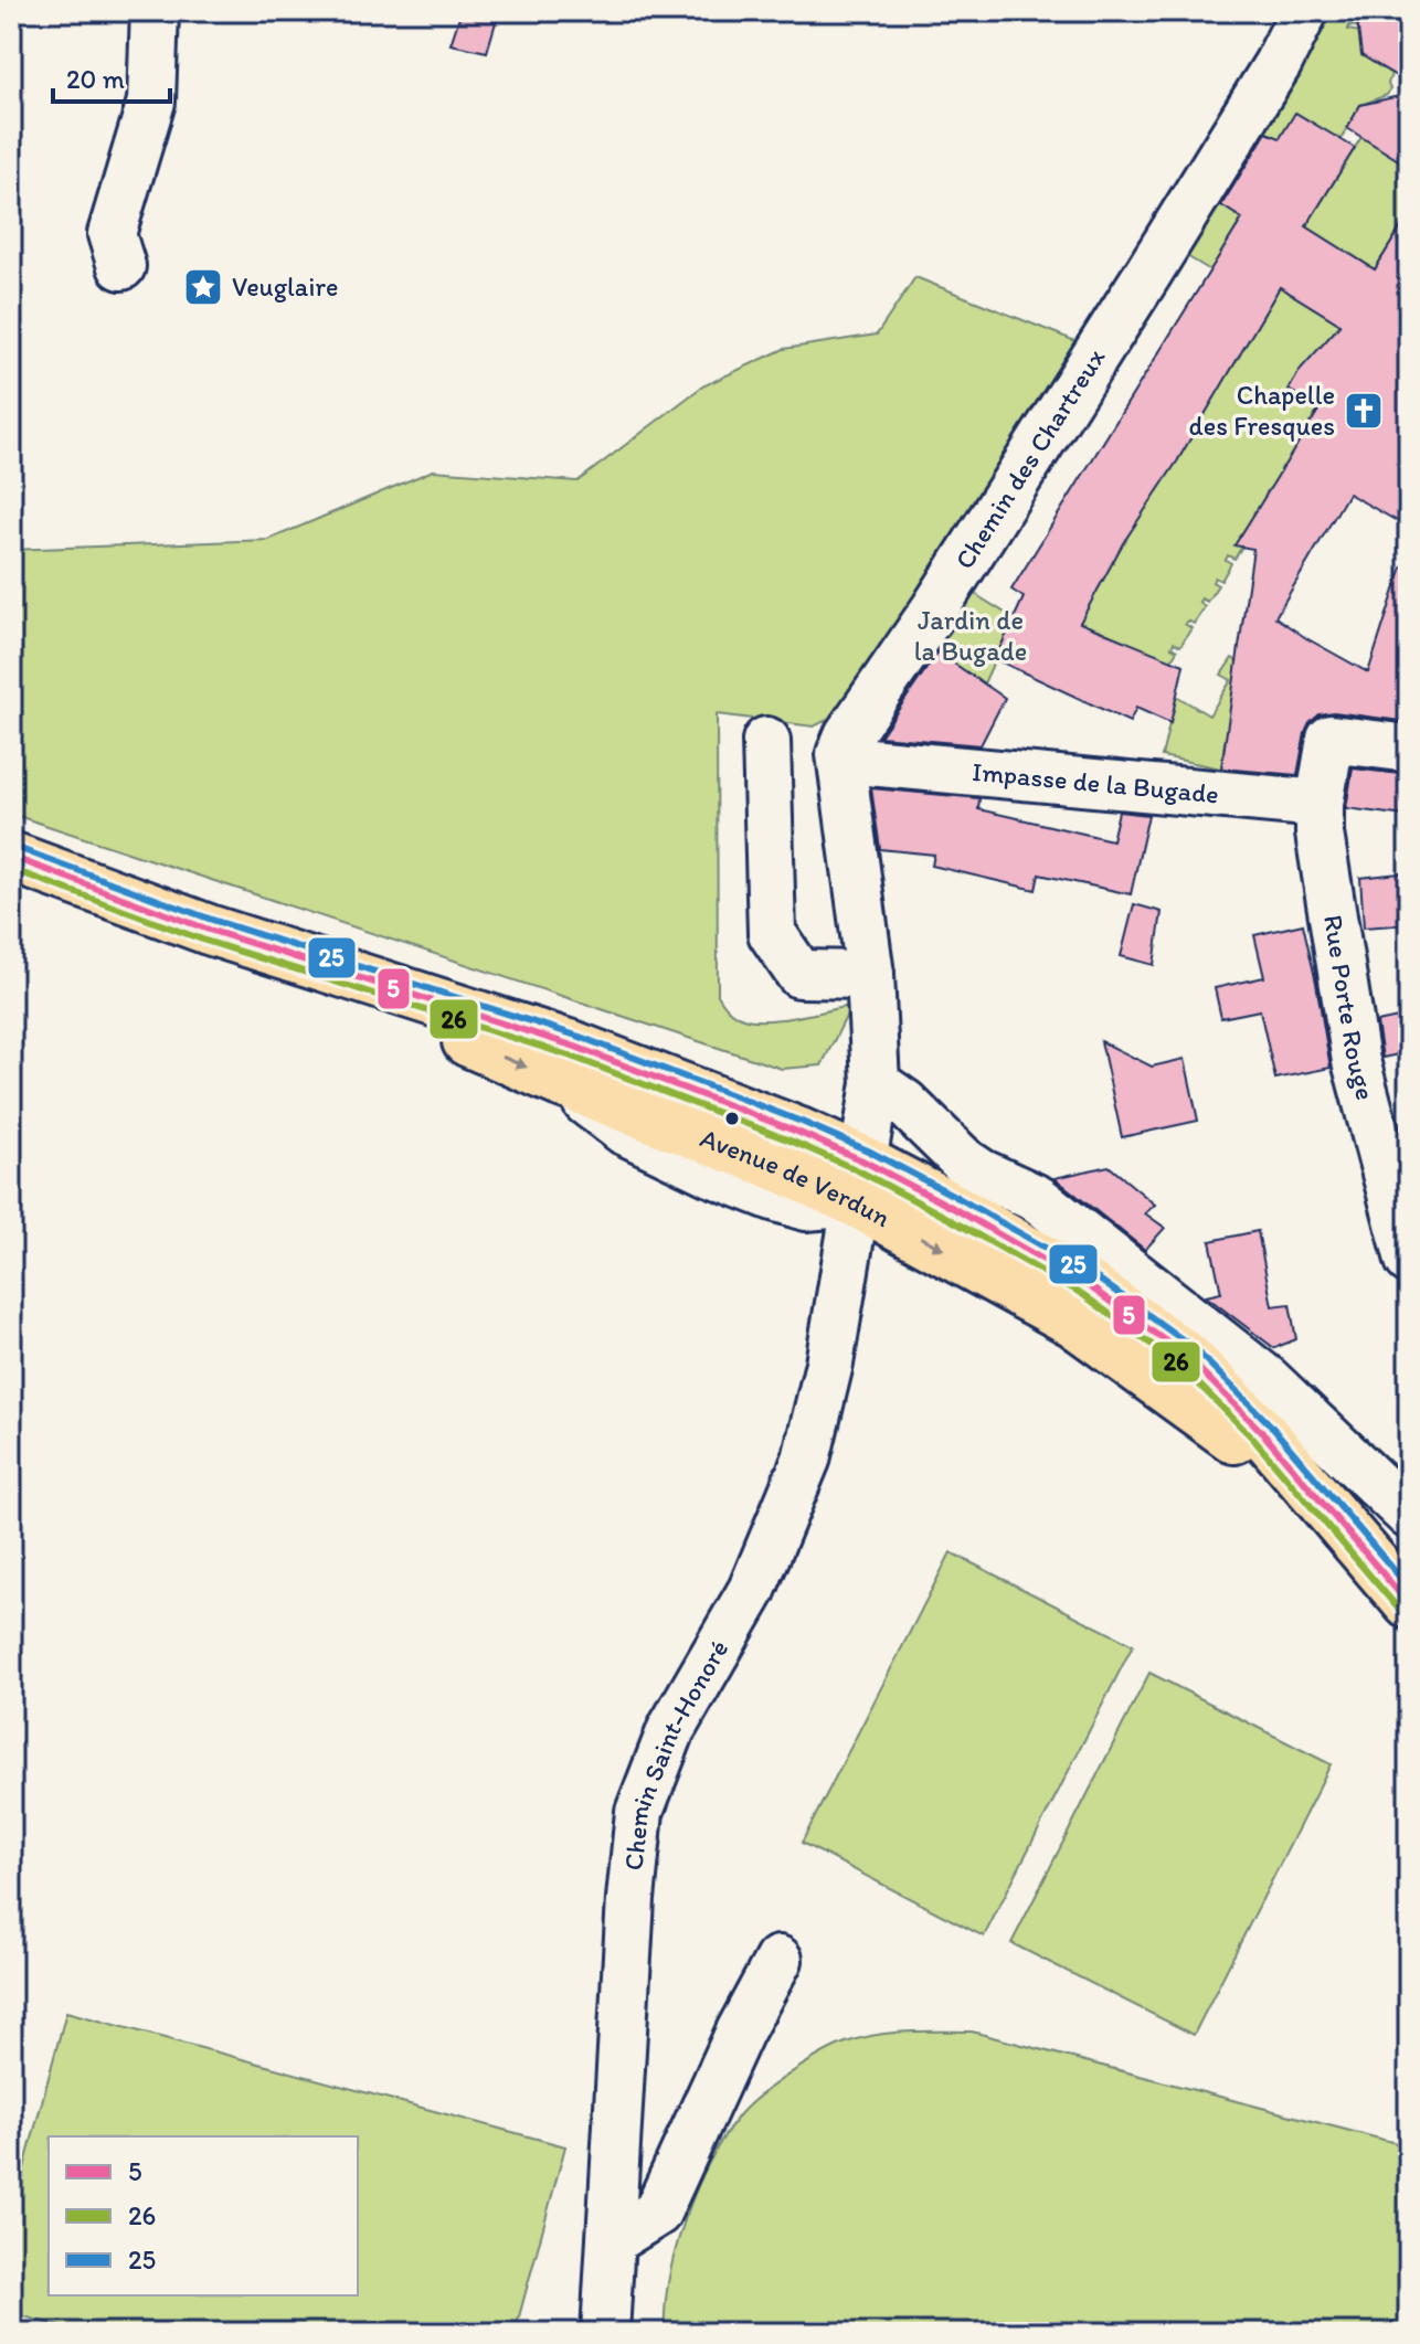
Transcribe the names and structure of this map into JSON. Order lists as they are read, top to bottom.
{
  "streets": {
    "main road": ["Avenue de Verdun"],
    "street": [
      "Chemin des Chartreux",
      "Impasse de la Bugade",
      "Rue Porte Rouge",
      "Chemin Saint-Honoré"
    ]
  },
  "crossings": [
    ["Chemin des Chartreux", "Avenue de Verdun"],
    ["Chemin des Chartreux", "Chemin Saint-Honoré"],
    ["Impasse de la Bugade", "Rue Porte Rouge"],
    ["Avenue de Verdun", "Chemin Saint-Honoré"]
  ],
  "parks": ["Jardin de la Bugade"],
  "places": {
    "place": ["Veuglaire"],
    "church": ["Chapelle des Fresques"]
  },
  "lines": ["transit line 25", "transit line 5", "transit line 26"],
  "legend": ["5", "26", "25"],
  "scale_bar": "20 m"
}
